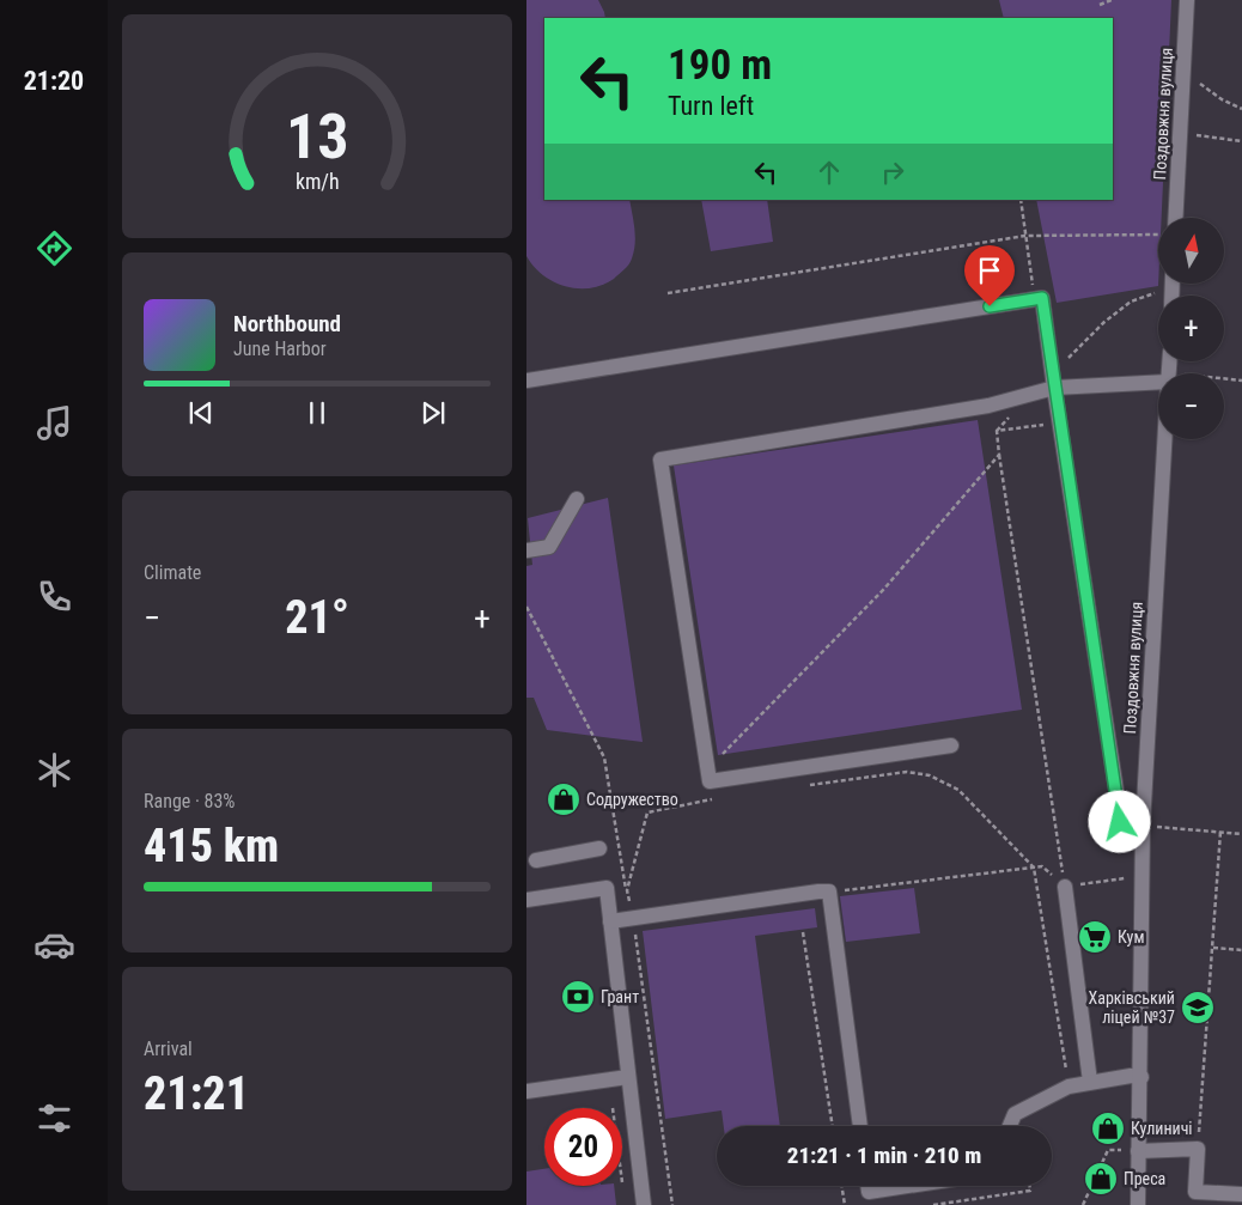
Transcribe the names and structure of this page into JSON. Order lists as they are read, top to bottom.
{
  "streets": {
    "street": ["Поздовжня вулиця"]
  },
  "places": {
    "shop": ["Содружество", "Кулиничі", "Преса"],
    "supermarket": ["Кум"],
    "bank": ["Грант"],
    "school or university": ["Харківський ліцей №37"]
  },
  "north": "top",
  "page": {
    "tabs": "21:20",
    "turn": ["190 m", "Turn left"],
    "map_buttons": ["+", "−"],
    "song": ["Northbound", "June Harbor"],
    "tile": [
      "Climate",
      ["Range · 83%", "415 km"],
      ["Arrival", "21:21"]
    ],
    "heat": ["−", "21°", "+"],
    "limit": "20",
    "trip": "21:21 · 1 min · 210 m",
    "gauge": ["13", "km/h"]
  }
}
